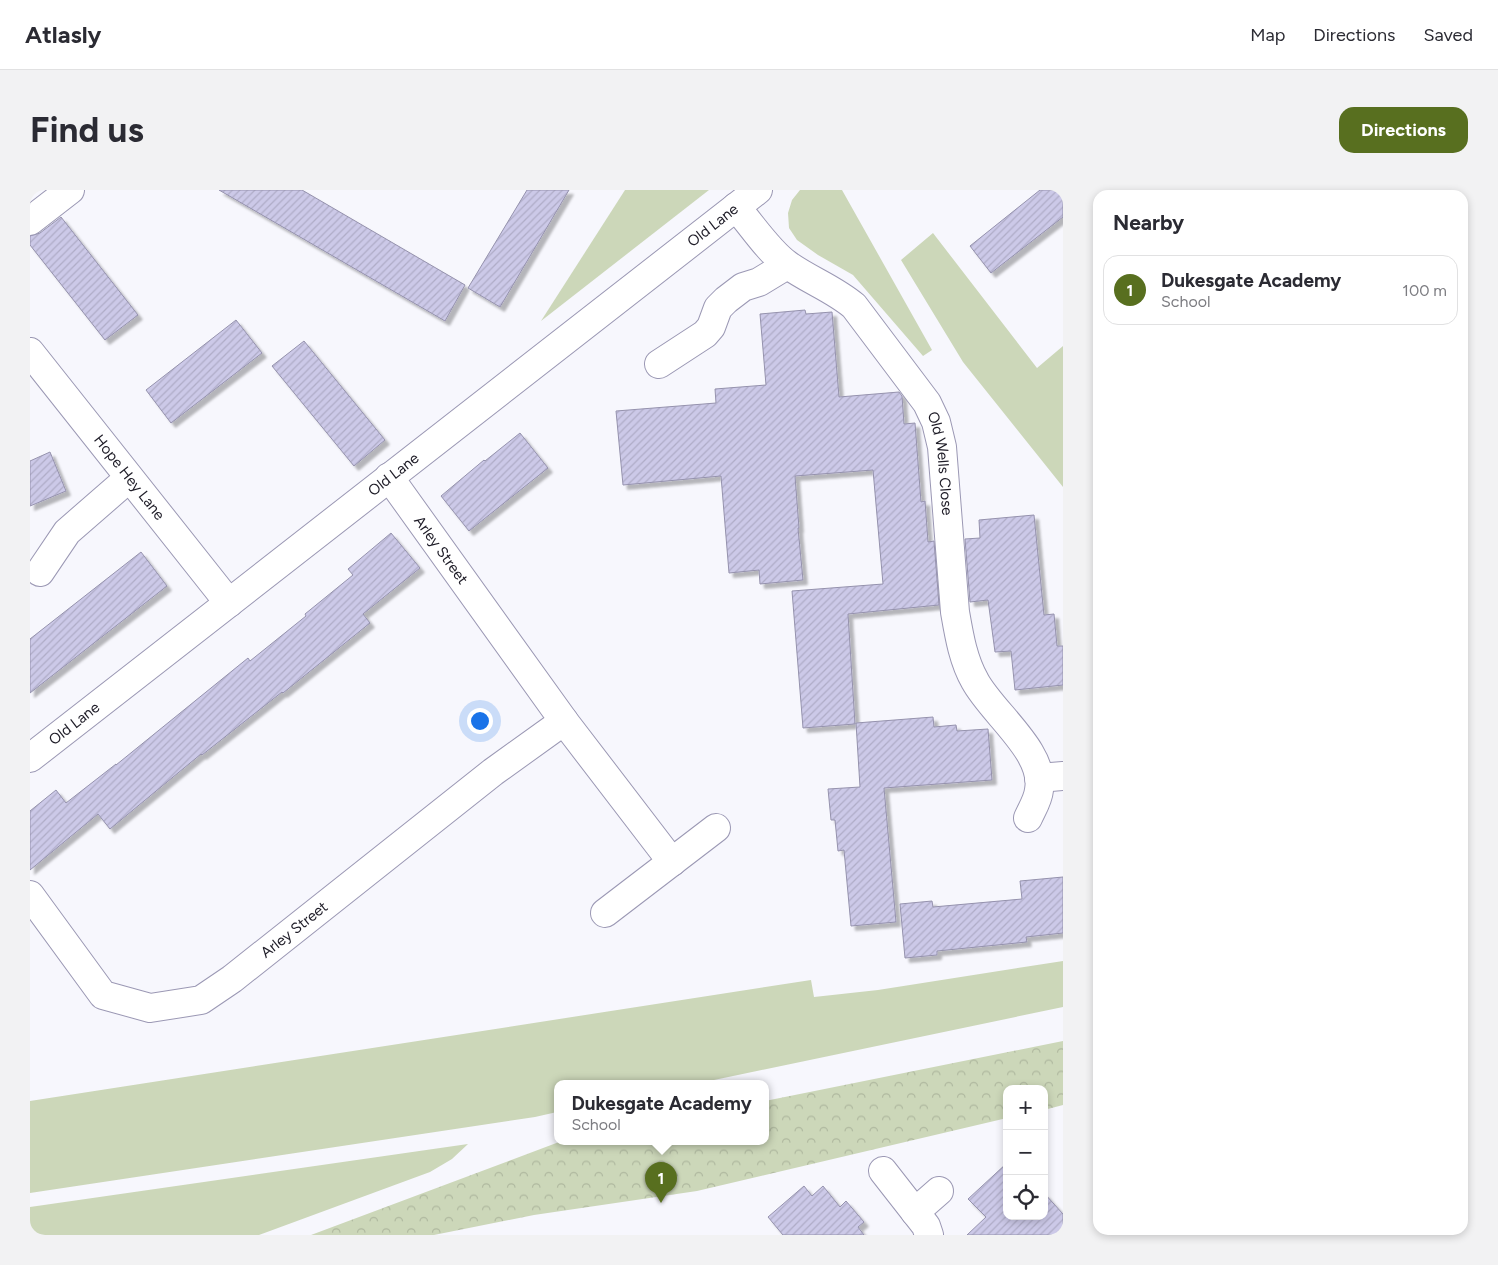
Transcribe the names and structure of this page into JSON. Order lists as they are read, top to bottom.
{
  "streets": {
    "street": [
      "Old Lane",
      "Old Wells Close",
      "Hope Hey Lane",
      "Arley Street"
    ]
  },
  "crossings": [
    ["Old Lane", "Old Wells Close"],
    ["Old Lane", "Hope Hey Lane"],
    ["Old Lane", "Arley Street"]
  ],
  "page": {
    "header": "Atlasly",
    "nav": ["Map", "Directions", "Saved"],
    "buttons": "Directions",
    "title": "Find us",
    "heading": "Nearby",
    "list": [
      {
        "mark": "1",
        "name": "Dukesgate Academy",
        "note": "School",
        "value": "100 m"
      }
    ],
    "popup": ["Dukesgate Academy", "School"],
    "map_buttons": ["+", "−"],
    "pins": "1"
  }
}
